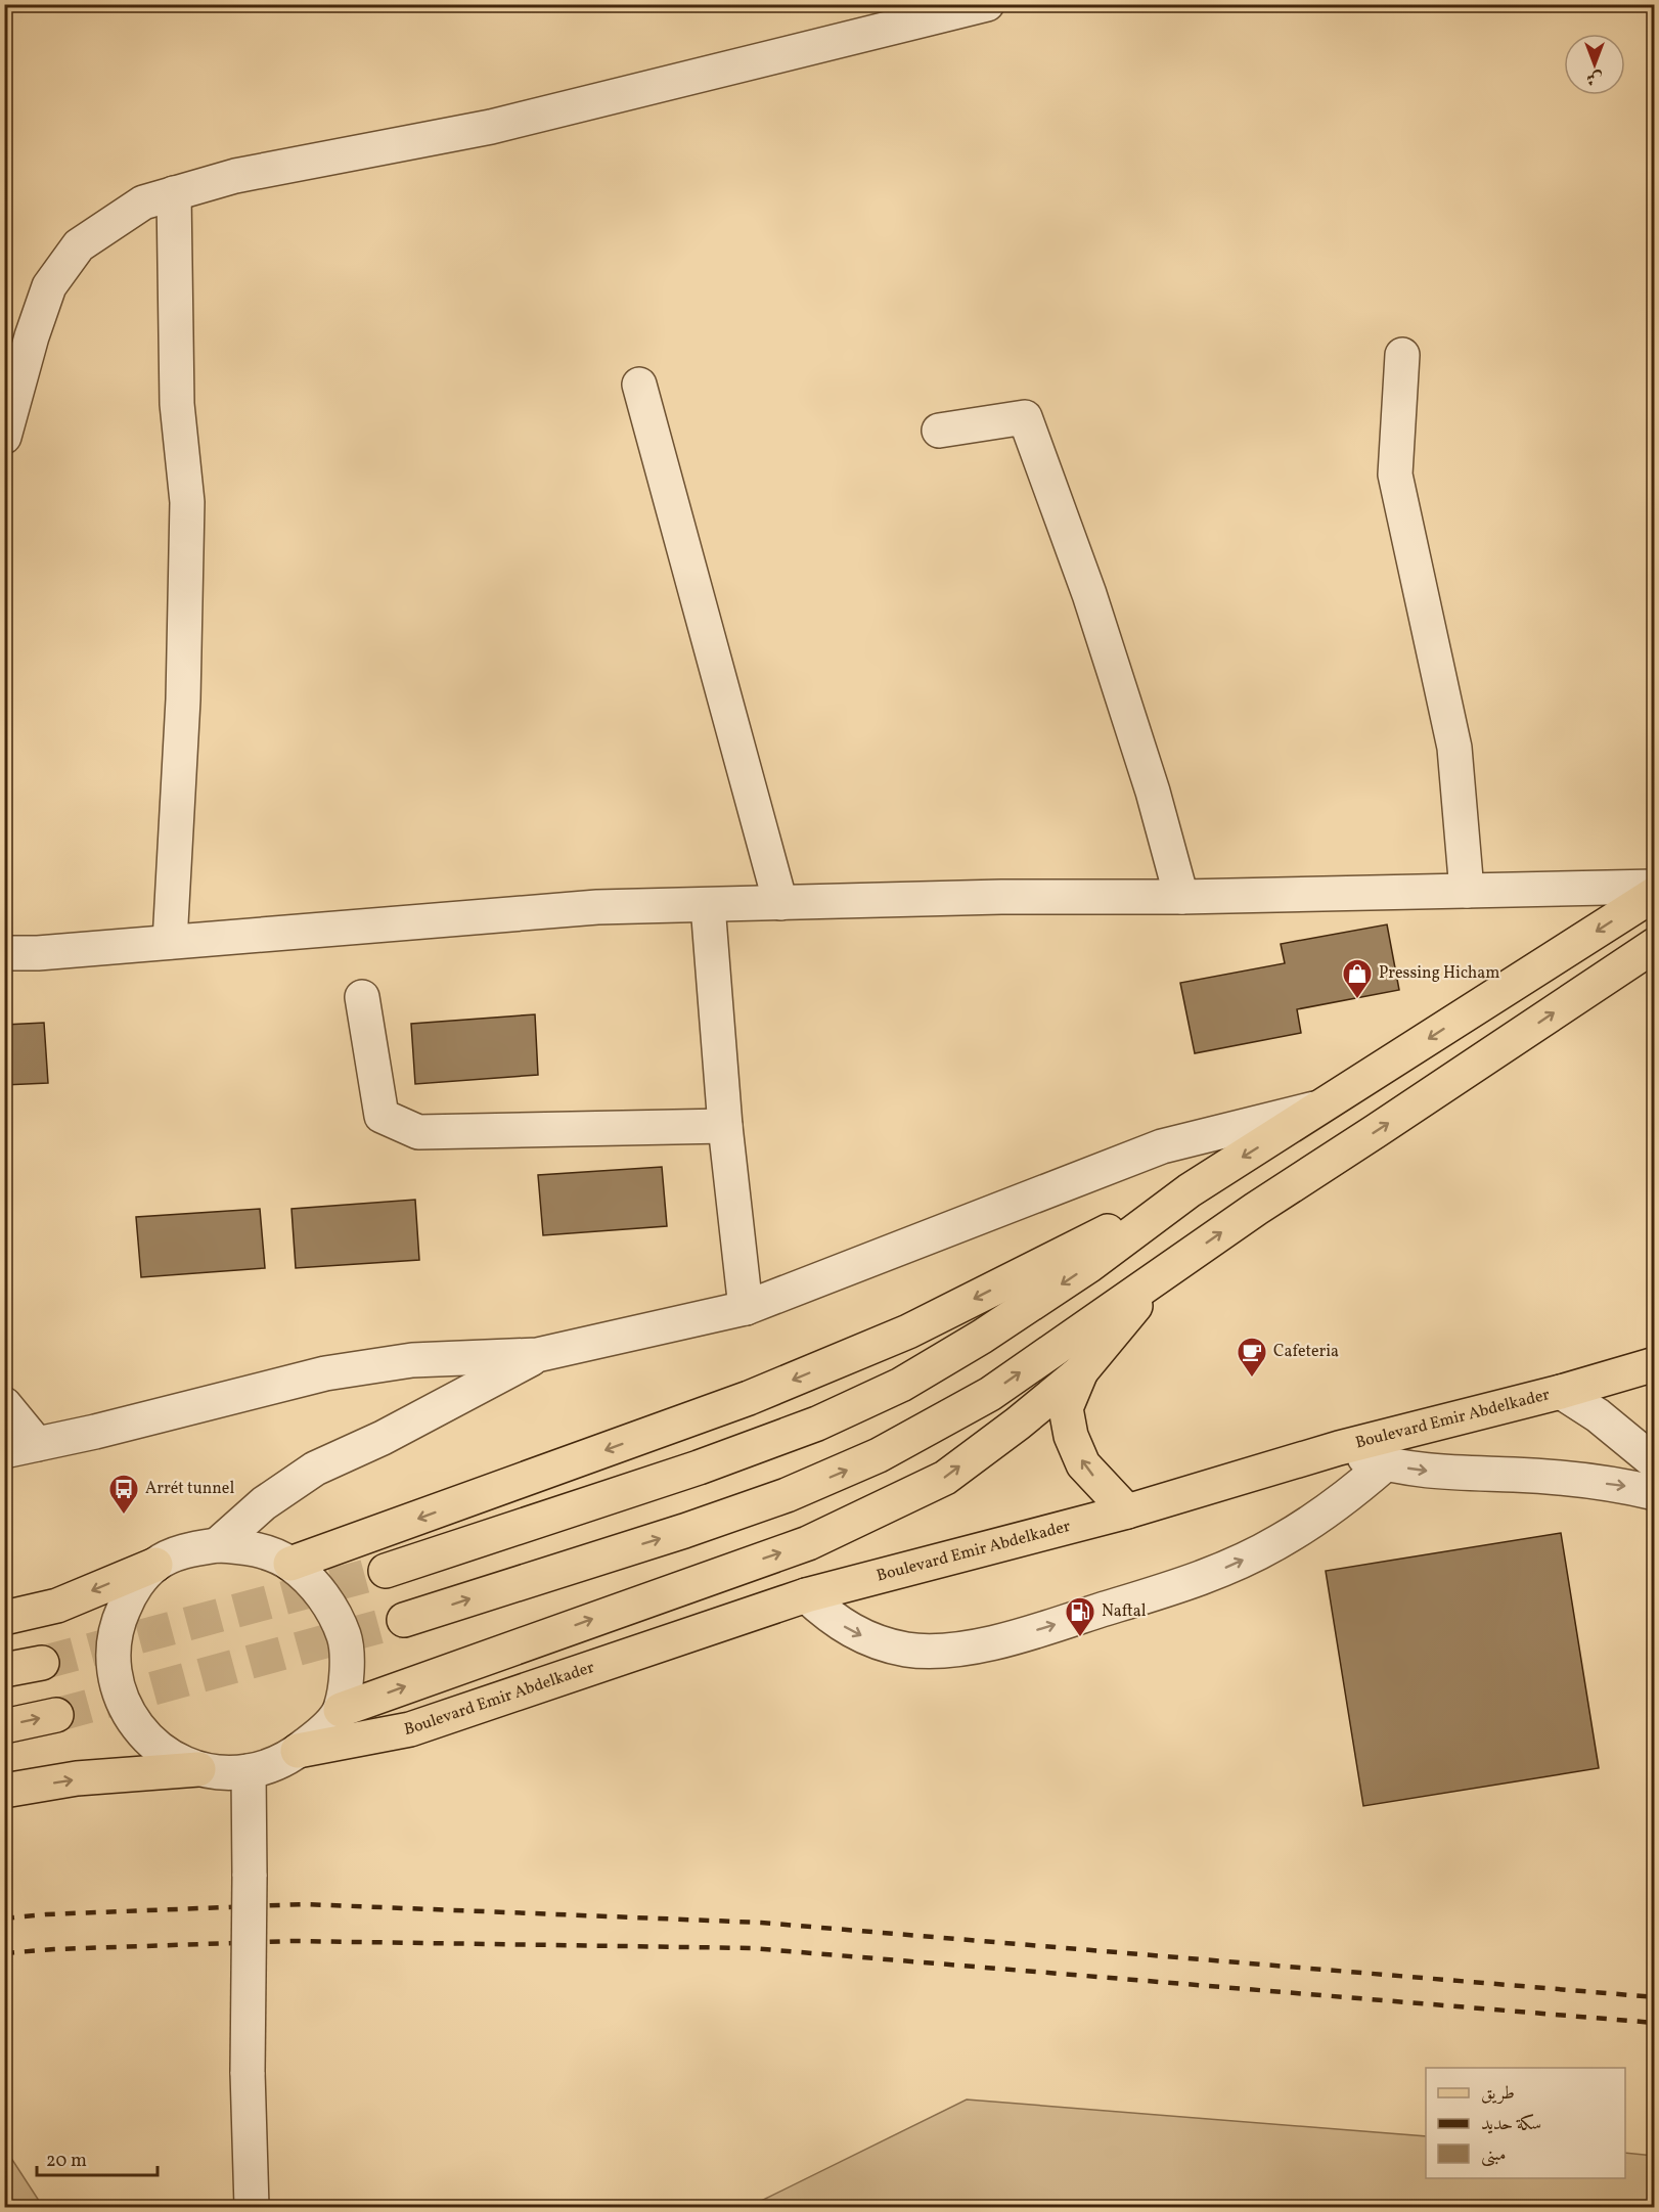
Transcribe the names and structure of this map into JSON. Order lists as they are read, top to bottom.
{
  "streets": {
    "main road": ["Boulevard Emir Abdelkader"]
  },
  "places": {
    "shop": ["Pressing Hicham"],
    "cafe": ["Cafeteria"],
    "bus stop": ["Arrét tunnel"],
    "fuel station": ["Naftal"]
  },
  "legend": ["طريق", "سكة حديد", "مبنى"],
  "scale_bar": "20 m",
  "north": "bottom"
}
